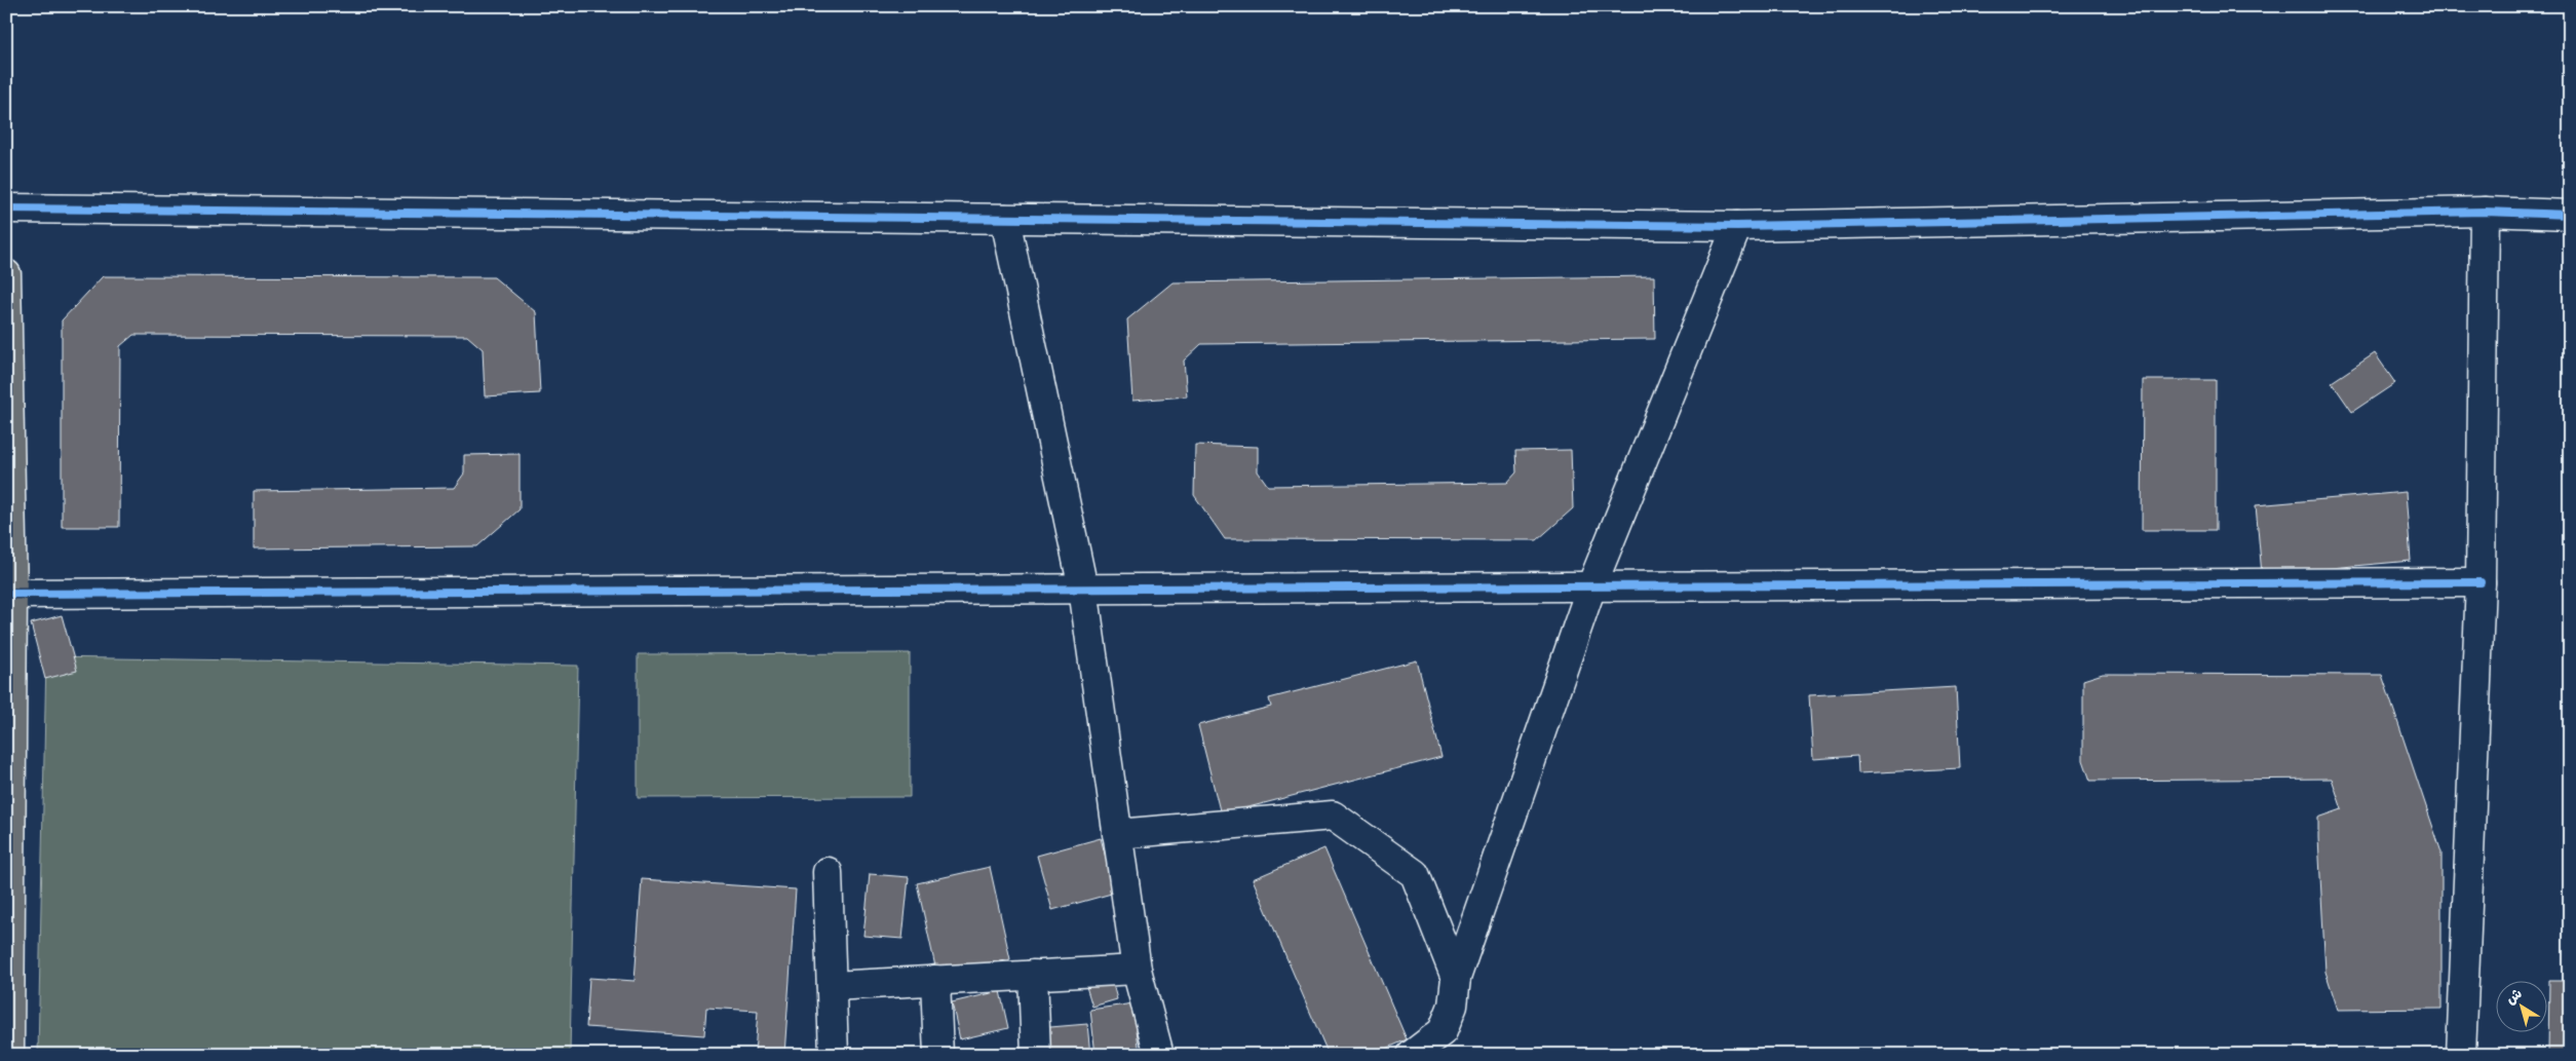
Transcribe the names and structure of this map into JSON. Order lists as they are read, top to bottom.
{
  "north": "top left"
}
